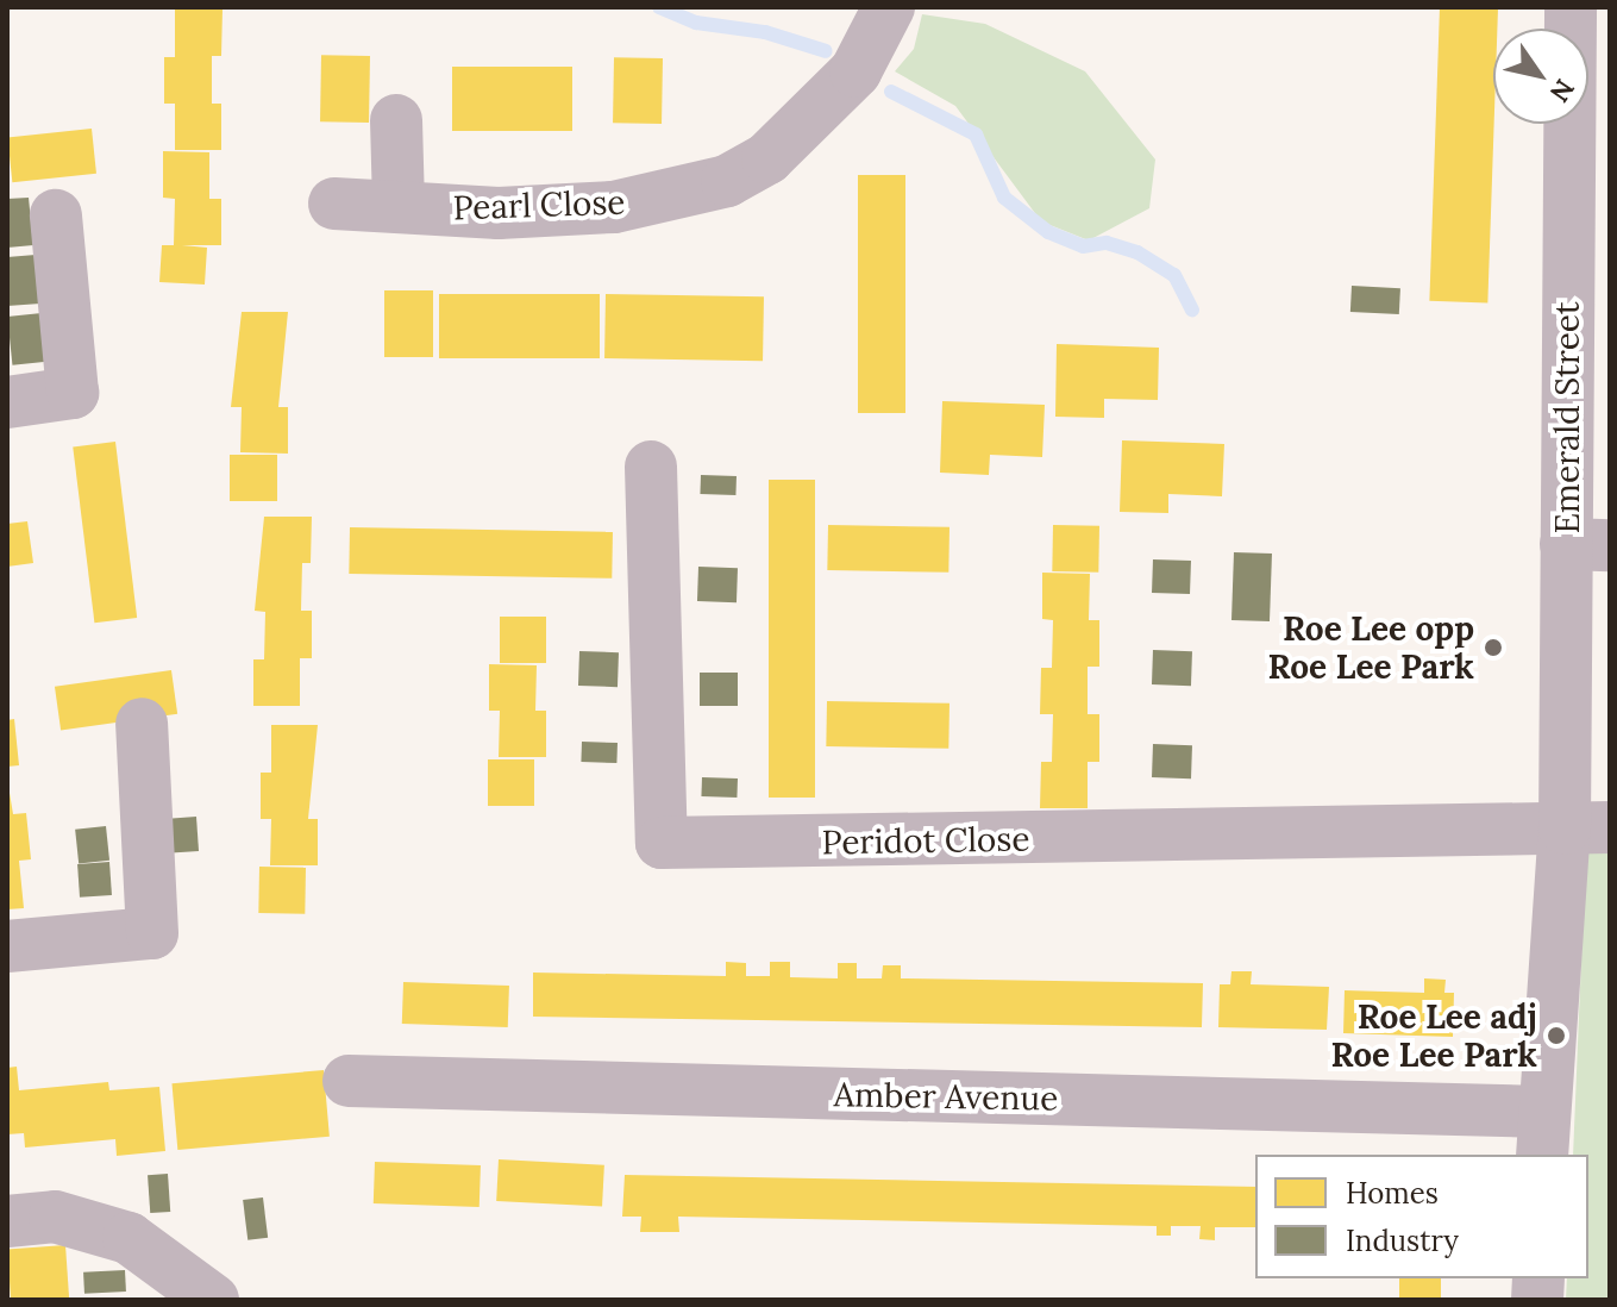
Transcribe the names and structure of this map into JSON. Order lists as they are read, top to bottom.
{
  "streets": {
    "street": [
      "Pearl Close",
      "Emerald Street",
      "Peridot Close",
      "Amber Avenue"
    ]
  },
  "crossings": [
    ["Emerald Street", "Peridot Close"],
    ["Emerald Street", "Amber Avenue"]
  ],
  "places": ["Roe Lee opp Roe Lee Park", "Roe Lee adj Roe Lee Park"],
  "legend": ["Homes", "Industry"],
  "north": "bottom right"
}
